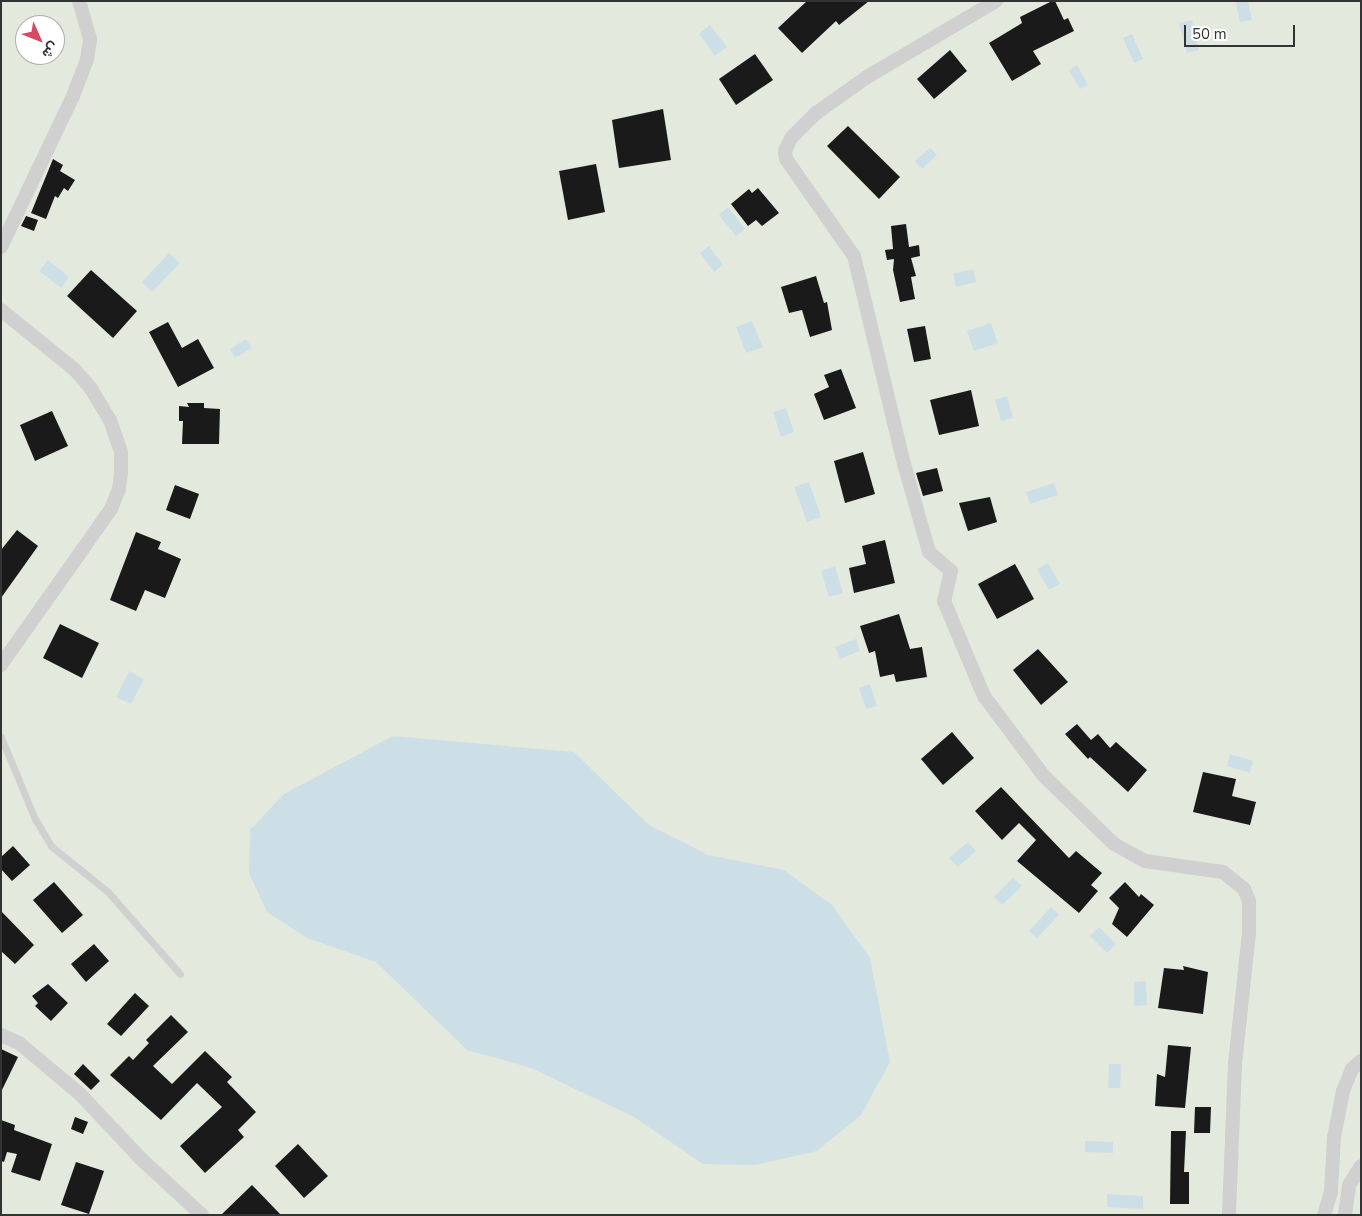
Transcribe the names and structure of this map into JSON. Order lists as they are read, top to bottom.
{
  "scale_bar": "50 m",
  "north": "bottom right"
}
